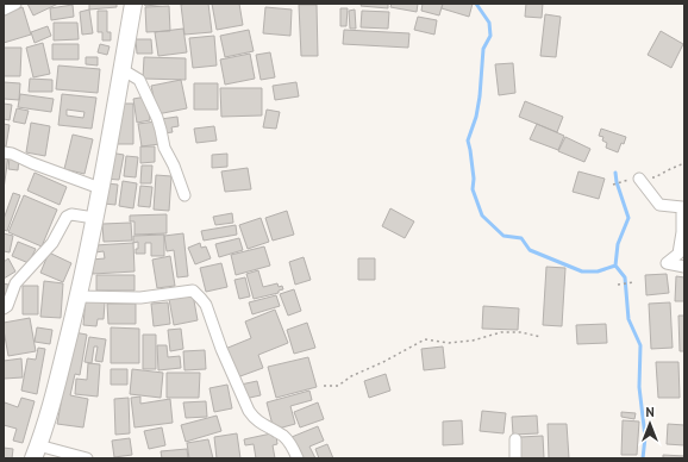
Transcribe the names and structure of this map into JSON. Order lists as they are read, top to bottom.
{
  "north": "top"
}
